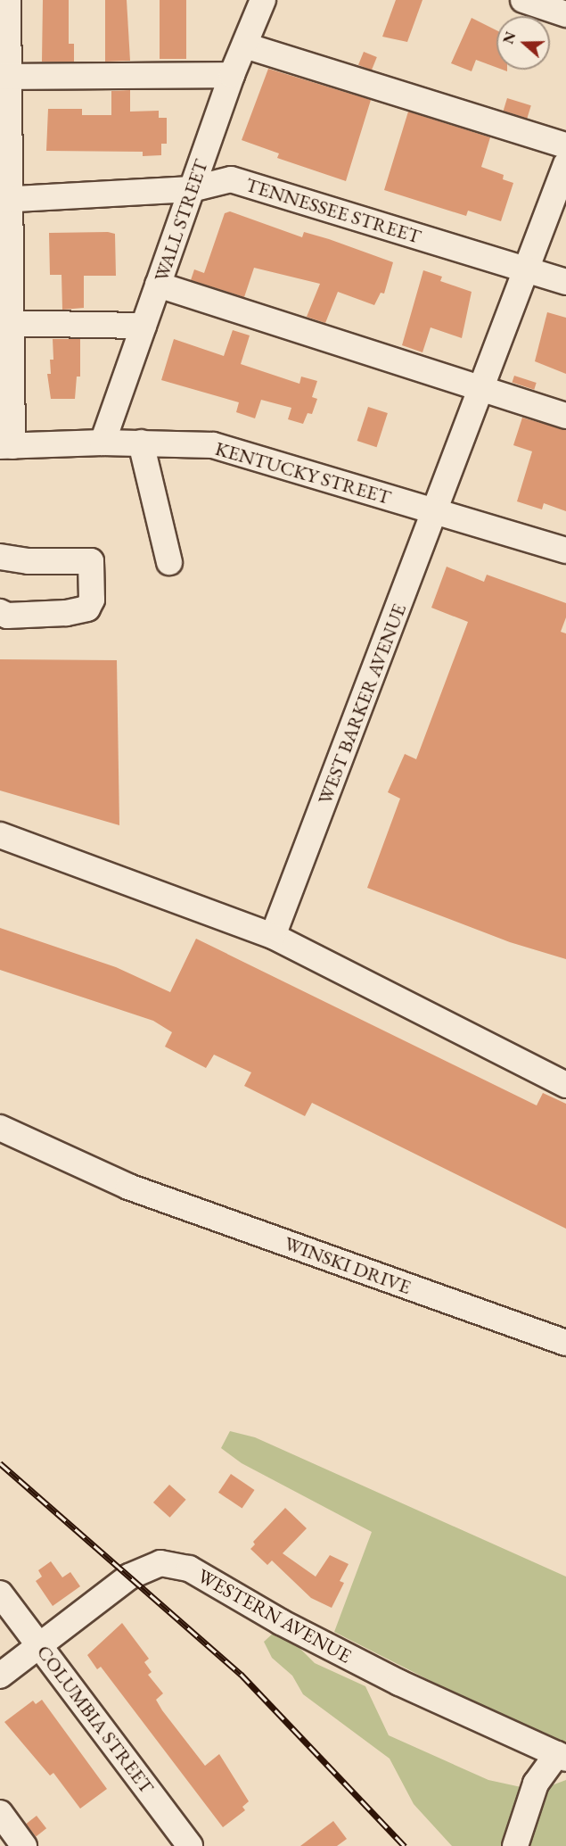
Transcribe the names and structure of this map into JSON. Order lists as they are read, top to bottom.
{
  "streets": {
    "street": [
      "TENNESSEE STREET",
      "WALL STREET",
      "KENTUCKY STREET",
      "WEST BARKER AVENUE",
      "WINSKI DRIVE",
      "WESTERN AVENUE",
      "COLUMBIA STREET"
    ]
  },
  "crossings": [
    ["TENNESSEE STREET", "WALL STREET"],
    ["TENNESSEE STREET", "WEST BARKER AVENUE"],
    ["WALL STREET", "KENTUCKY STREET"],
    ["KENTUCKY STREET", "WEST BARKER AVENUE"],
    ["WESTERN AVENUE", "COLUMBIA STREET"]
  ],
  "north": "left"
}
